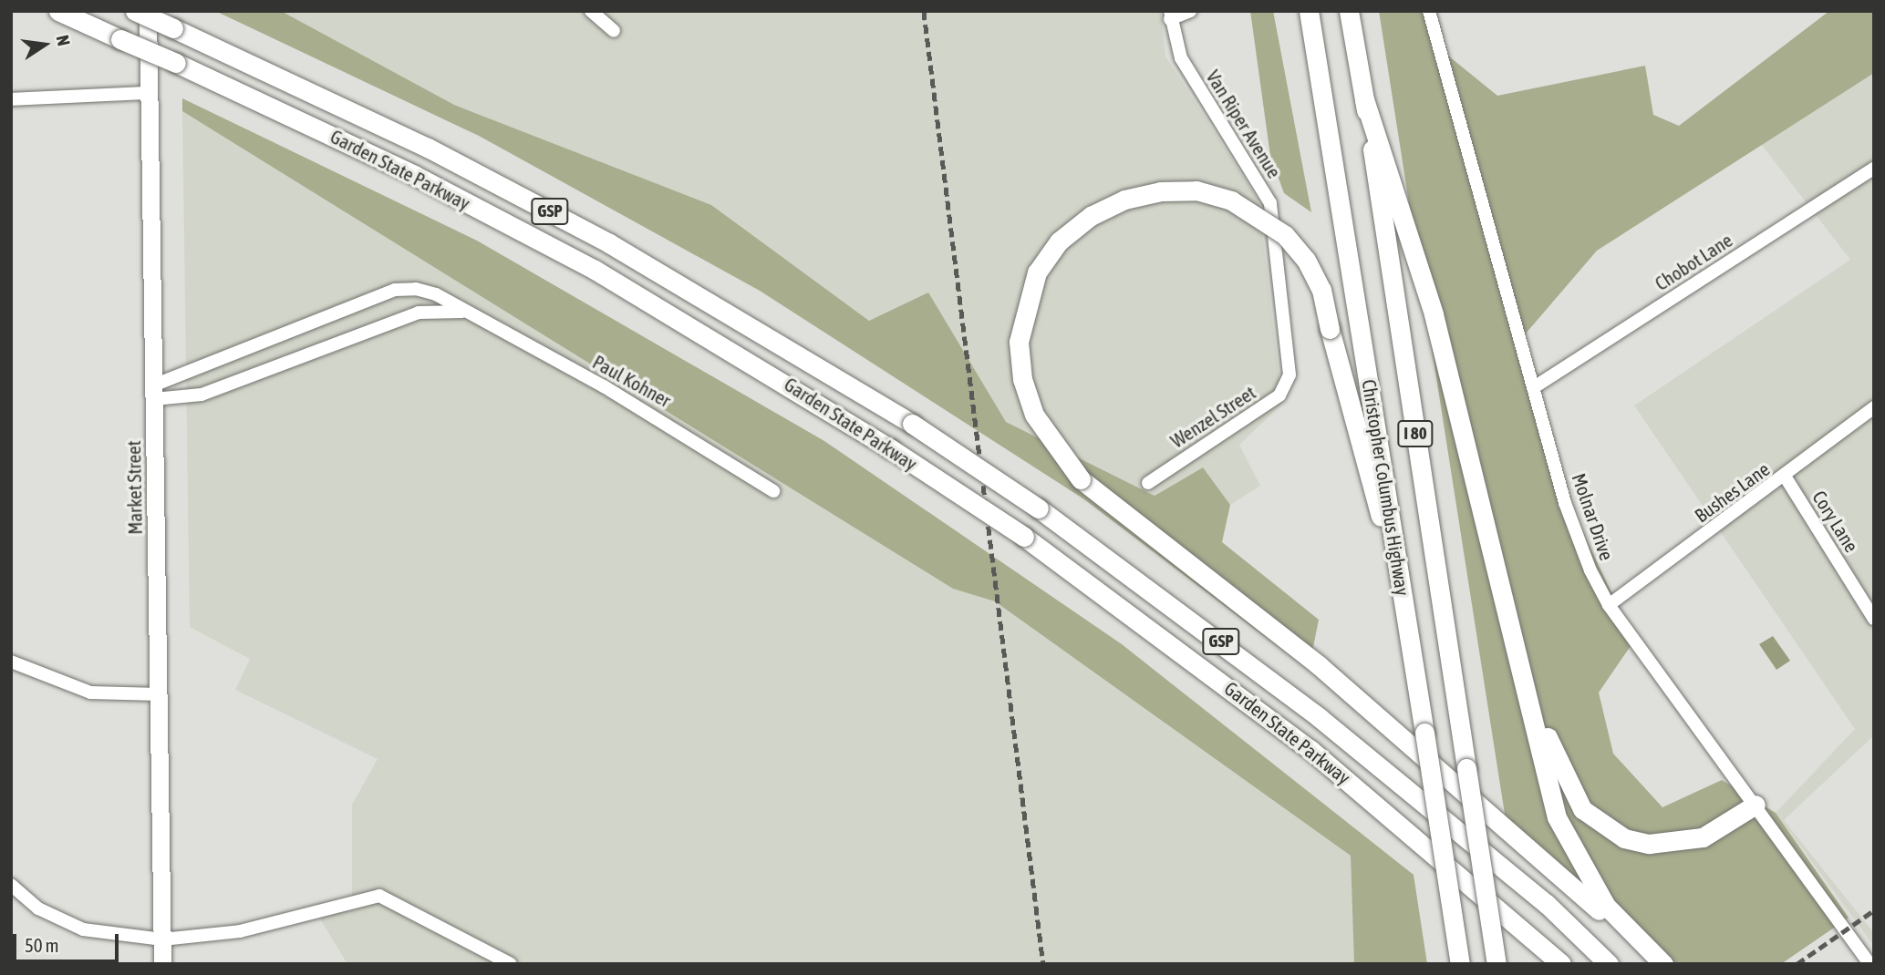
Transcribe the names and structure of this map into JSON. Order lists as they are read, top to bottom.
{
  "streets": {
    "highway": [
      "Garden State Parkway",
      "GSP",
      "I 80",
      "Christopher Columbus Highway"
    ],
    "main road": ["Market Street"],
    "street": [
      "Van Riper Avenue",
      "Chobot Lane",
      "Paul Kohner",
      "Wenzel Street",
      "Bushes Lane",
      "Molnar Drive",
      "Cory Lane"
    ]
  },
  "crossings": [
    ["Van Riper Avenue", "Wenzel Street"],
    ["Chobot Lane", "Molnar Drive"],
    ["Paul Kohner", "Market Street"],
    ["Bushes Lane", "Molnar Drive"],
    ["Bushes Lane", "Cory Lane"]
  ],
  "scale_bar": "50 m",
  "north": "right"
}
